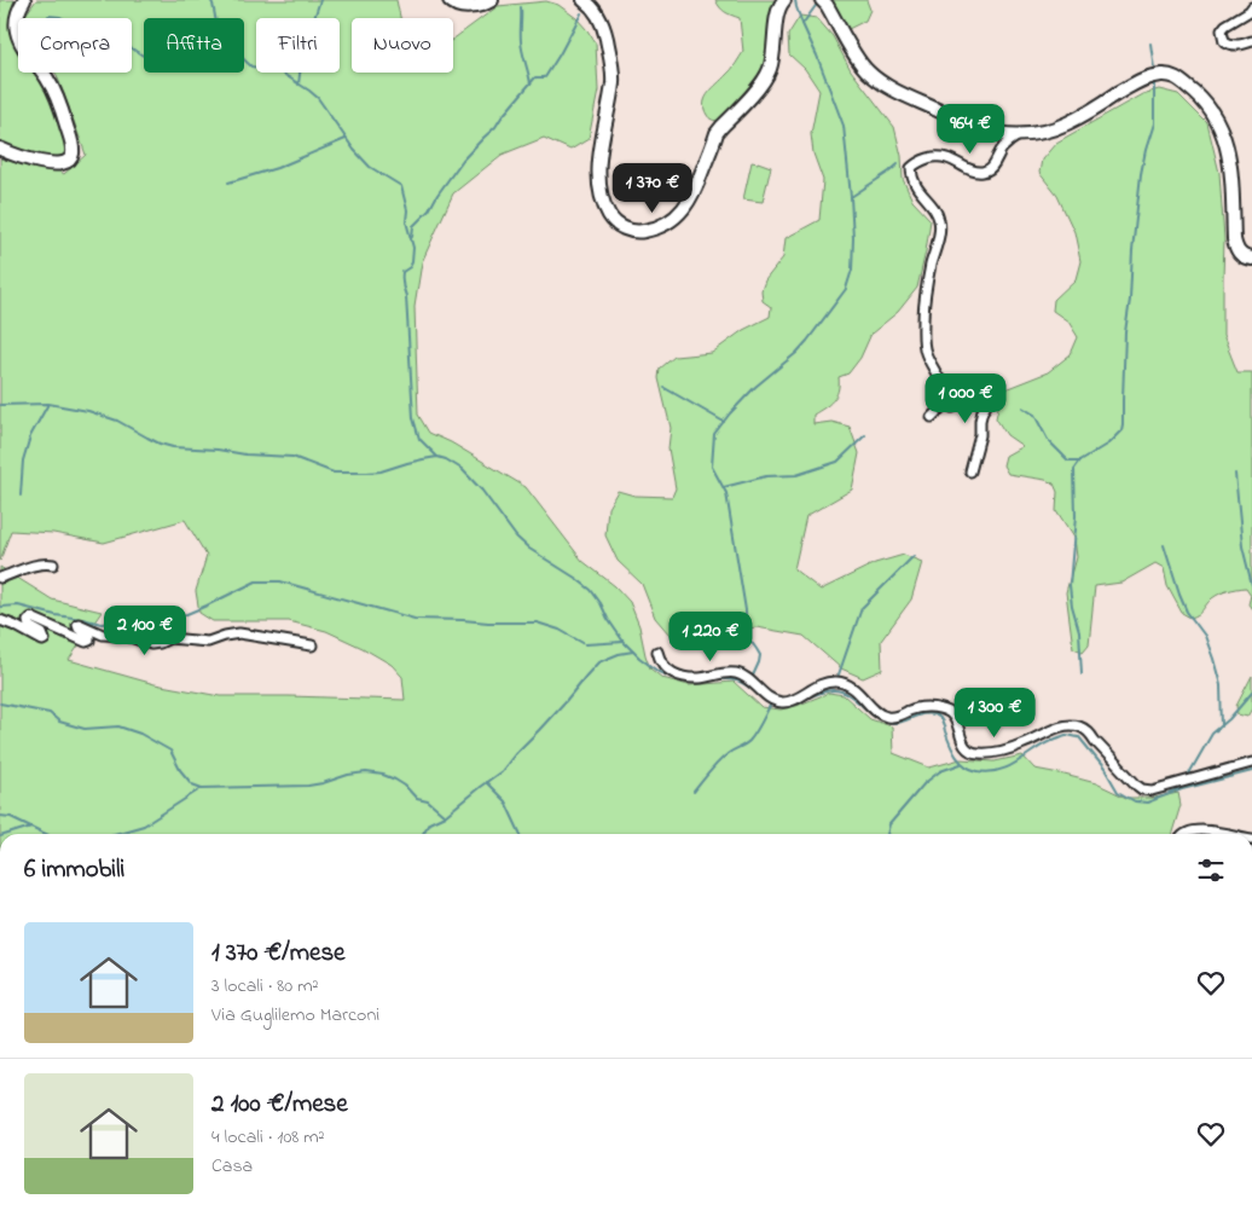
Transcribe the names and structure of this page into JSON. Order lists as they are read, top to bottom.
{
  "page": {
    "chip": [
      "Compra",
      "Affitta",
      "Filtri",
      "Nuovo"
    ],
    "price": [
      "964 €",
      "1 370 €",
      "1 000 €",
      "2 100 €",
      "1 220 €",
      "1 300 €"
    ],
    "heading": "6 immobili",
    "list": [
      {
        "name": "1 370 €/mese",
        "note": "3 locali · 80 m² · Via Guglilemo Marconi"
      },
      {
        "name": "2 100 €/mese",
        "note": "4 locali · 108 m² · Casa"
      }
    ]
  }
}
